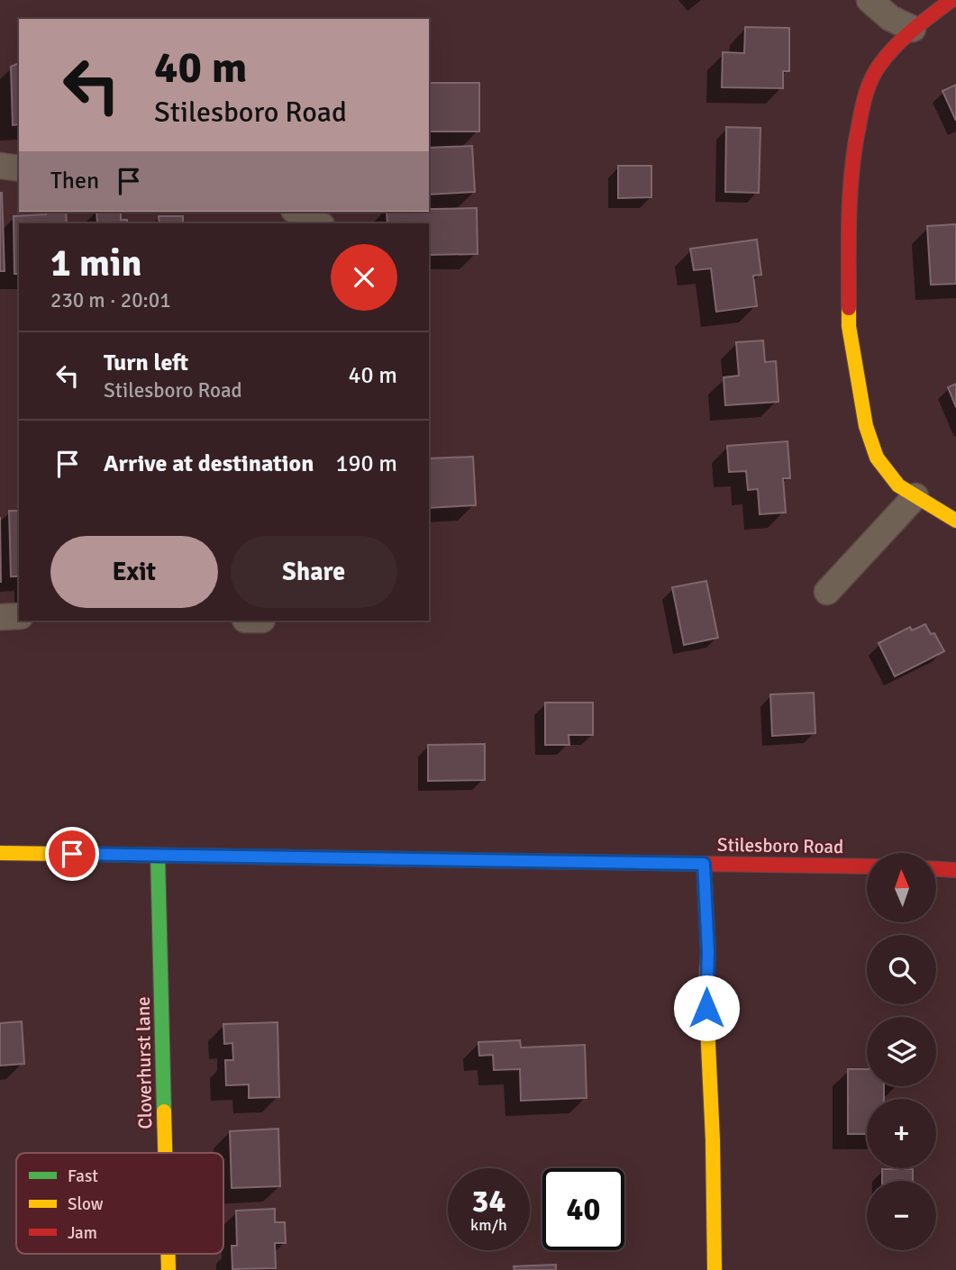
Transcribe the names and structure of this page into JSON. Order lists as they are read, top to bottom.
{
  "streets": {
    "street": ["Stilesboro Road", "Cloverhurst lane"]
  },
  "crossings": [
    ["Stilesboro Road", "Cloverhurst lane"]
  ],
  "legend": ["Fast", "Slow", "Jam"],
  "north": "top",
  "page": {
    "turn": ["40 m", "Stilesboro Road"],
    "then": "Then",
    "heading": ["1 min", "230 m · 20:01"],
    "list": [
      {
        "name": "Turn left",
        "note": "Stilesboro Road",
        "value": "40 m"
      },
      {
        "name": "Arrive at destination",
        "value": "190 m"
      }
    ],
    "buttons": ["Exit", "Share"],
    "map_buttons": ["+", "−"],
    "speed": "34 km/h",
    "limit": "40"
  }
}
